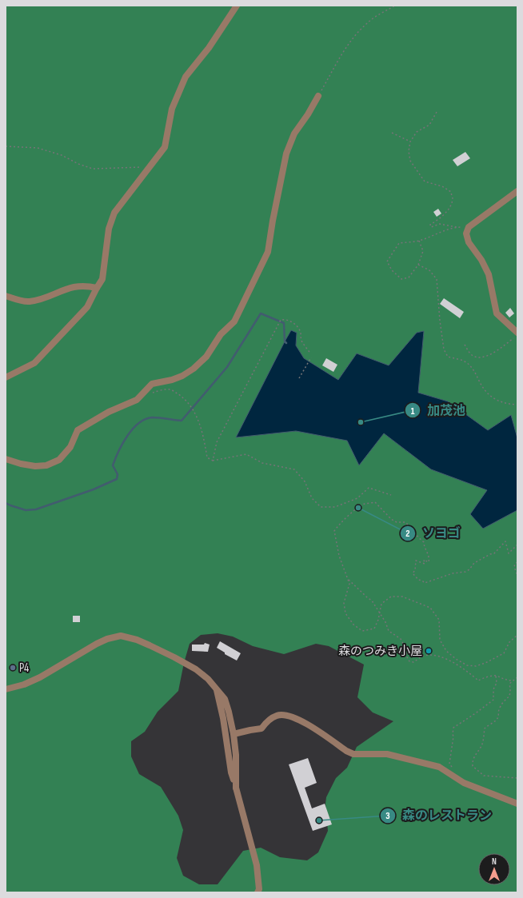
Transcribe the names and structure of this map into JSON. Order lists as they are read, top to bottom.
{
  "places": [
    "加茂池",
    "ソヨゴ",
    "森のつみき小屋",
    "P4",
    "森のレストラン"
  ],
  "north": "top"
}
